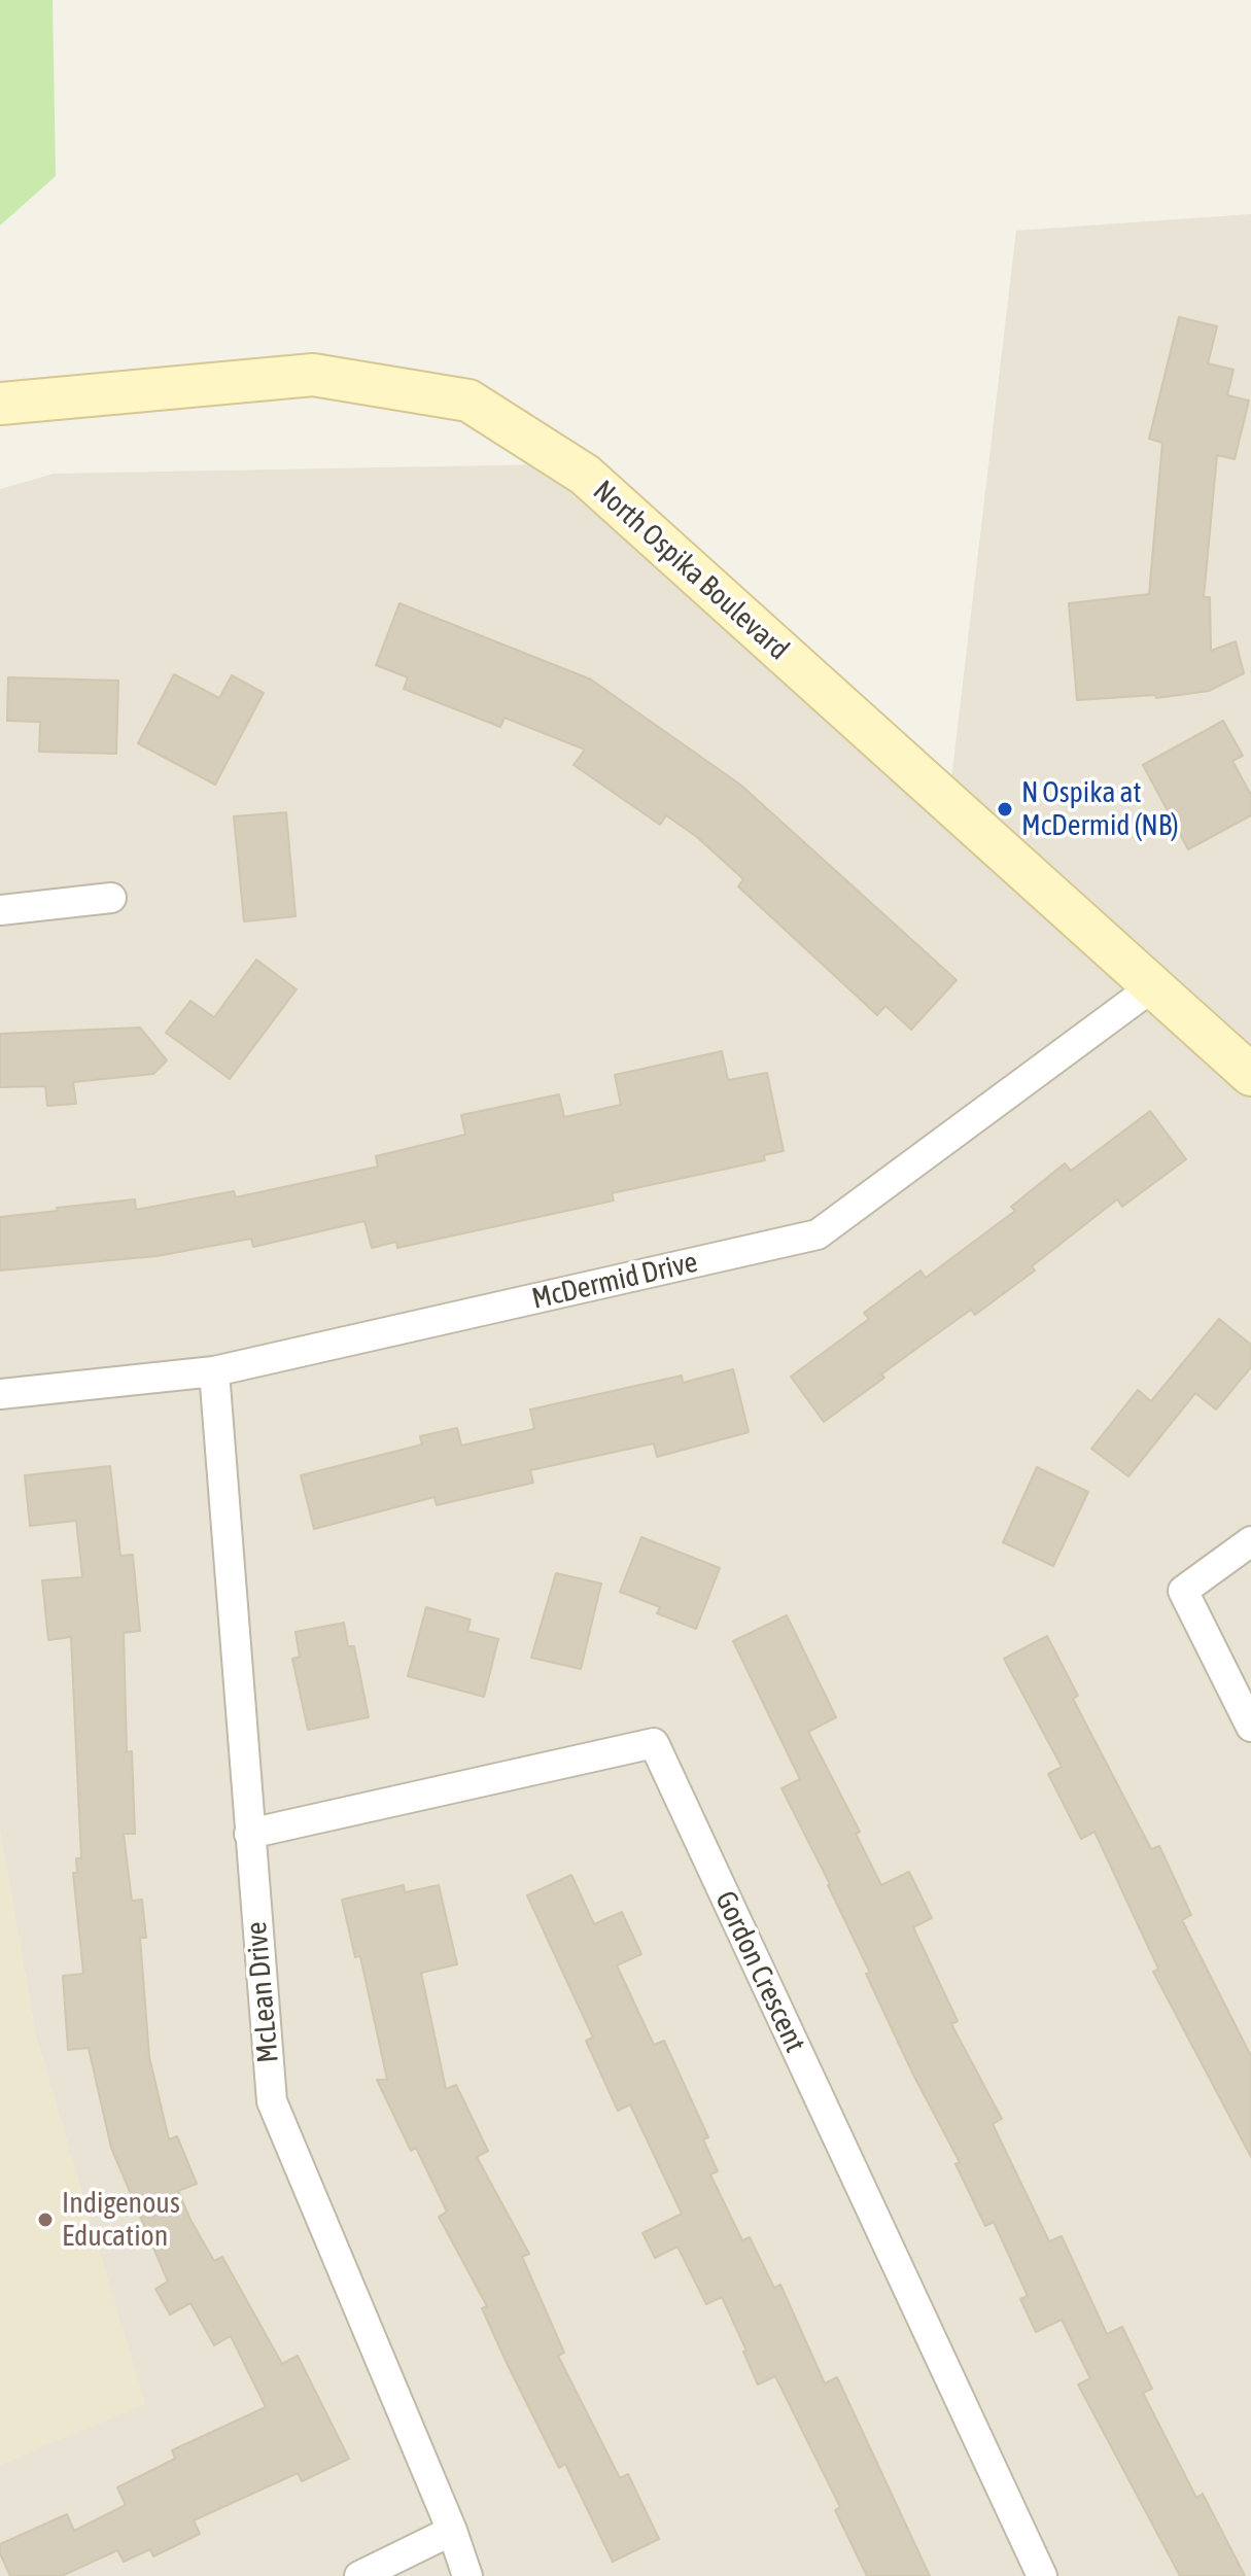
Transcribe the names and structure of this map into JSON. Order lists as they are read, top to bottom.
{
  "streets": {
    "street": [
      "North Ospika Boulevard",
      "McDermid Drive",
      "Gordon Crescent",
      "McLean Drive"
    ]
  },
  "crossings": [
    ["North Ospika Boulevard", "McDermid Drive"],
    ["McDermid Drive", "McLean Drive"],
    ["Gordon Crescent", "McLean Drive"]
  ],
  "places": ["N Ospika at McDermid (NB)", "Indigenous Education"]
}
